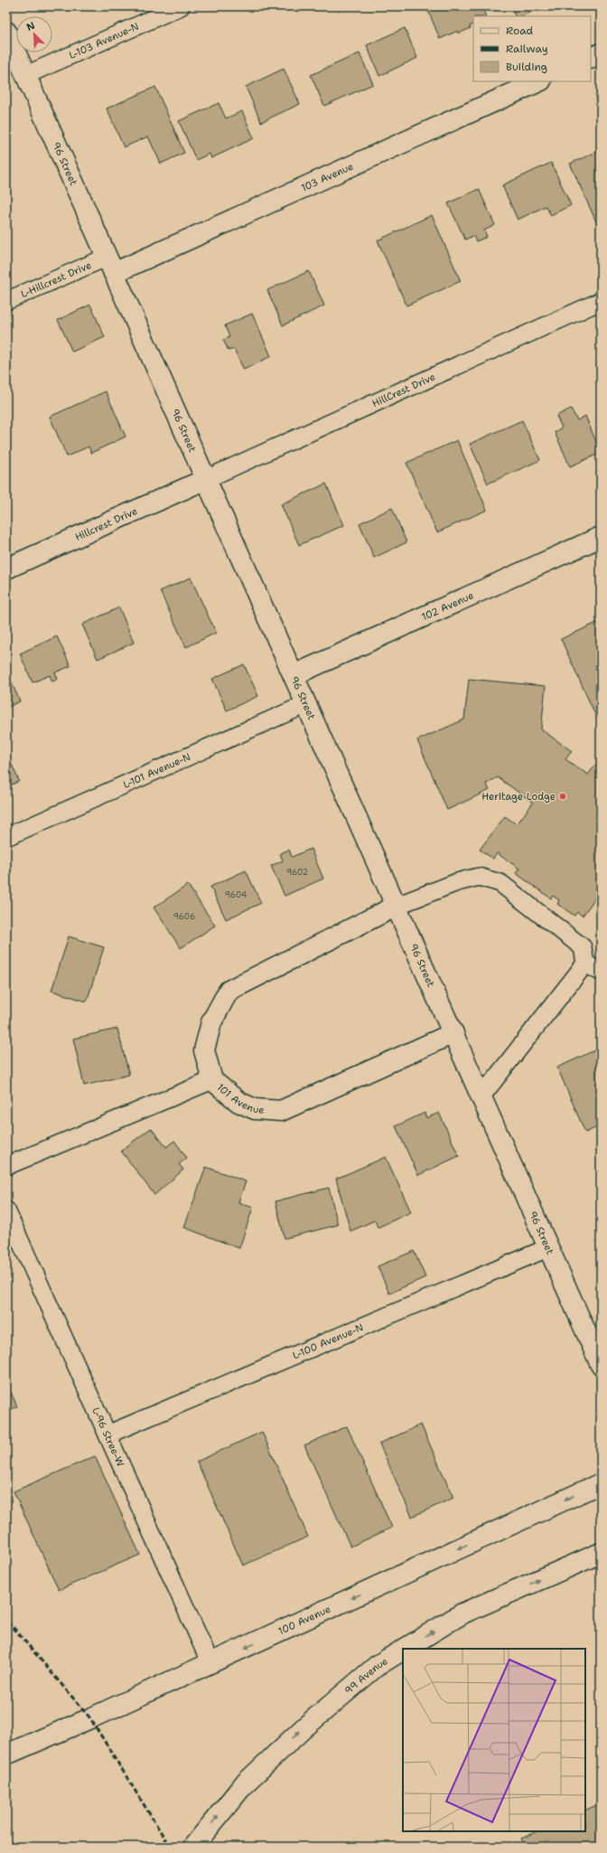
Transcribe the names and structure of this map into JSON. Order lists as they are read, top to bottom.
{
  "streets": {
    "street": [
      "96 Street",
      "103 Avenue",
      "Hillcrest Drive",
      "102 Avenue",
      "101 Avenue",
      "100 Avenue",
      "99 Avenue"
    ],
    "lane": [
      "L-103 Avenue-N",
      "L-Hillcrest Drive",
      "HillCrest Drive",
      "L-101 Avenue-N",
      "L-100 Avenue-N",
      "L-96 Stree-W"
    ]
  },
  "crossings": [
    ["L-103 Avenue-N", "96 Street"],
    ["96 Street", "103 Avenue"],
    ["96 Street", "L-Hillcrest Drive"],
    ["96 Street", "HillCrest Drive"],
    ["96 Street", "Hillcrest Drive"],
    ["96 Street", "102 Avenue"],
    ["96 Street", "L-101 Avenue-N"],
    ["96 Street", "101 Avenue"],
    ["96 Street", "L-100 Avenue-N"],
    ["103 Avenue", "L-Hillcrest Drive"],
    ["HillCrest Drive", "Hillcrest Drive"],
    ["L-100 Avenue-N", "L-96 Stree-W"],
    ["L-96 Stree-W", "100 Avenue"]
  ],
  "one_way": ["100 Avenue", "99 Avenue"],
  "places": ["Heritage Lodge"],
  "house_numbers": ["9602", "9604", "9606"],
  "legend": ["Road", "Railway", "Building"],
  "north": "top left"
}
